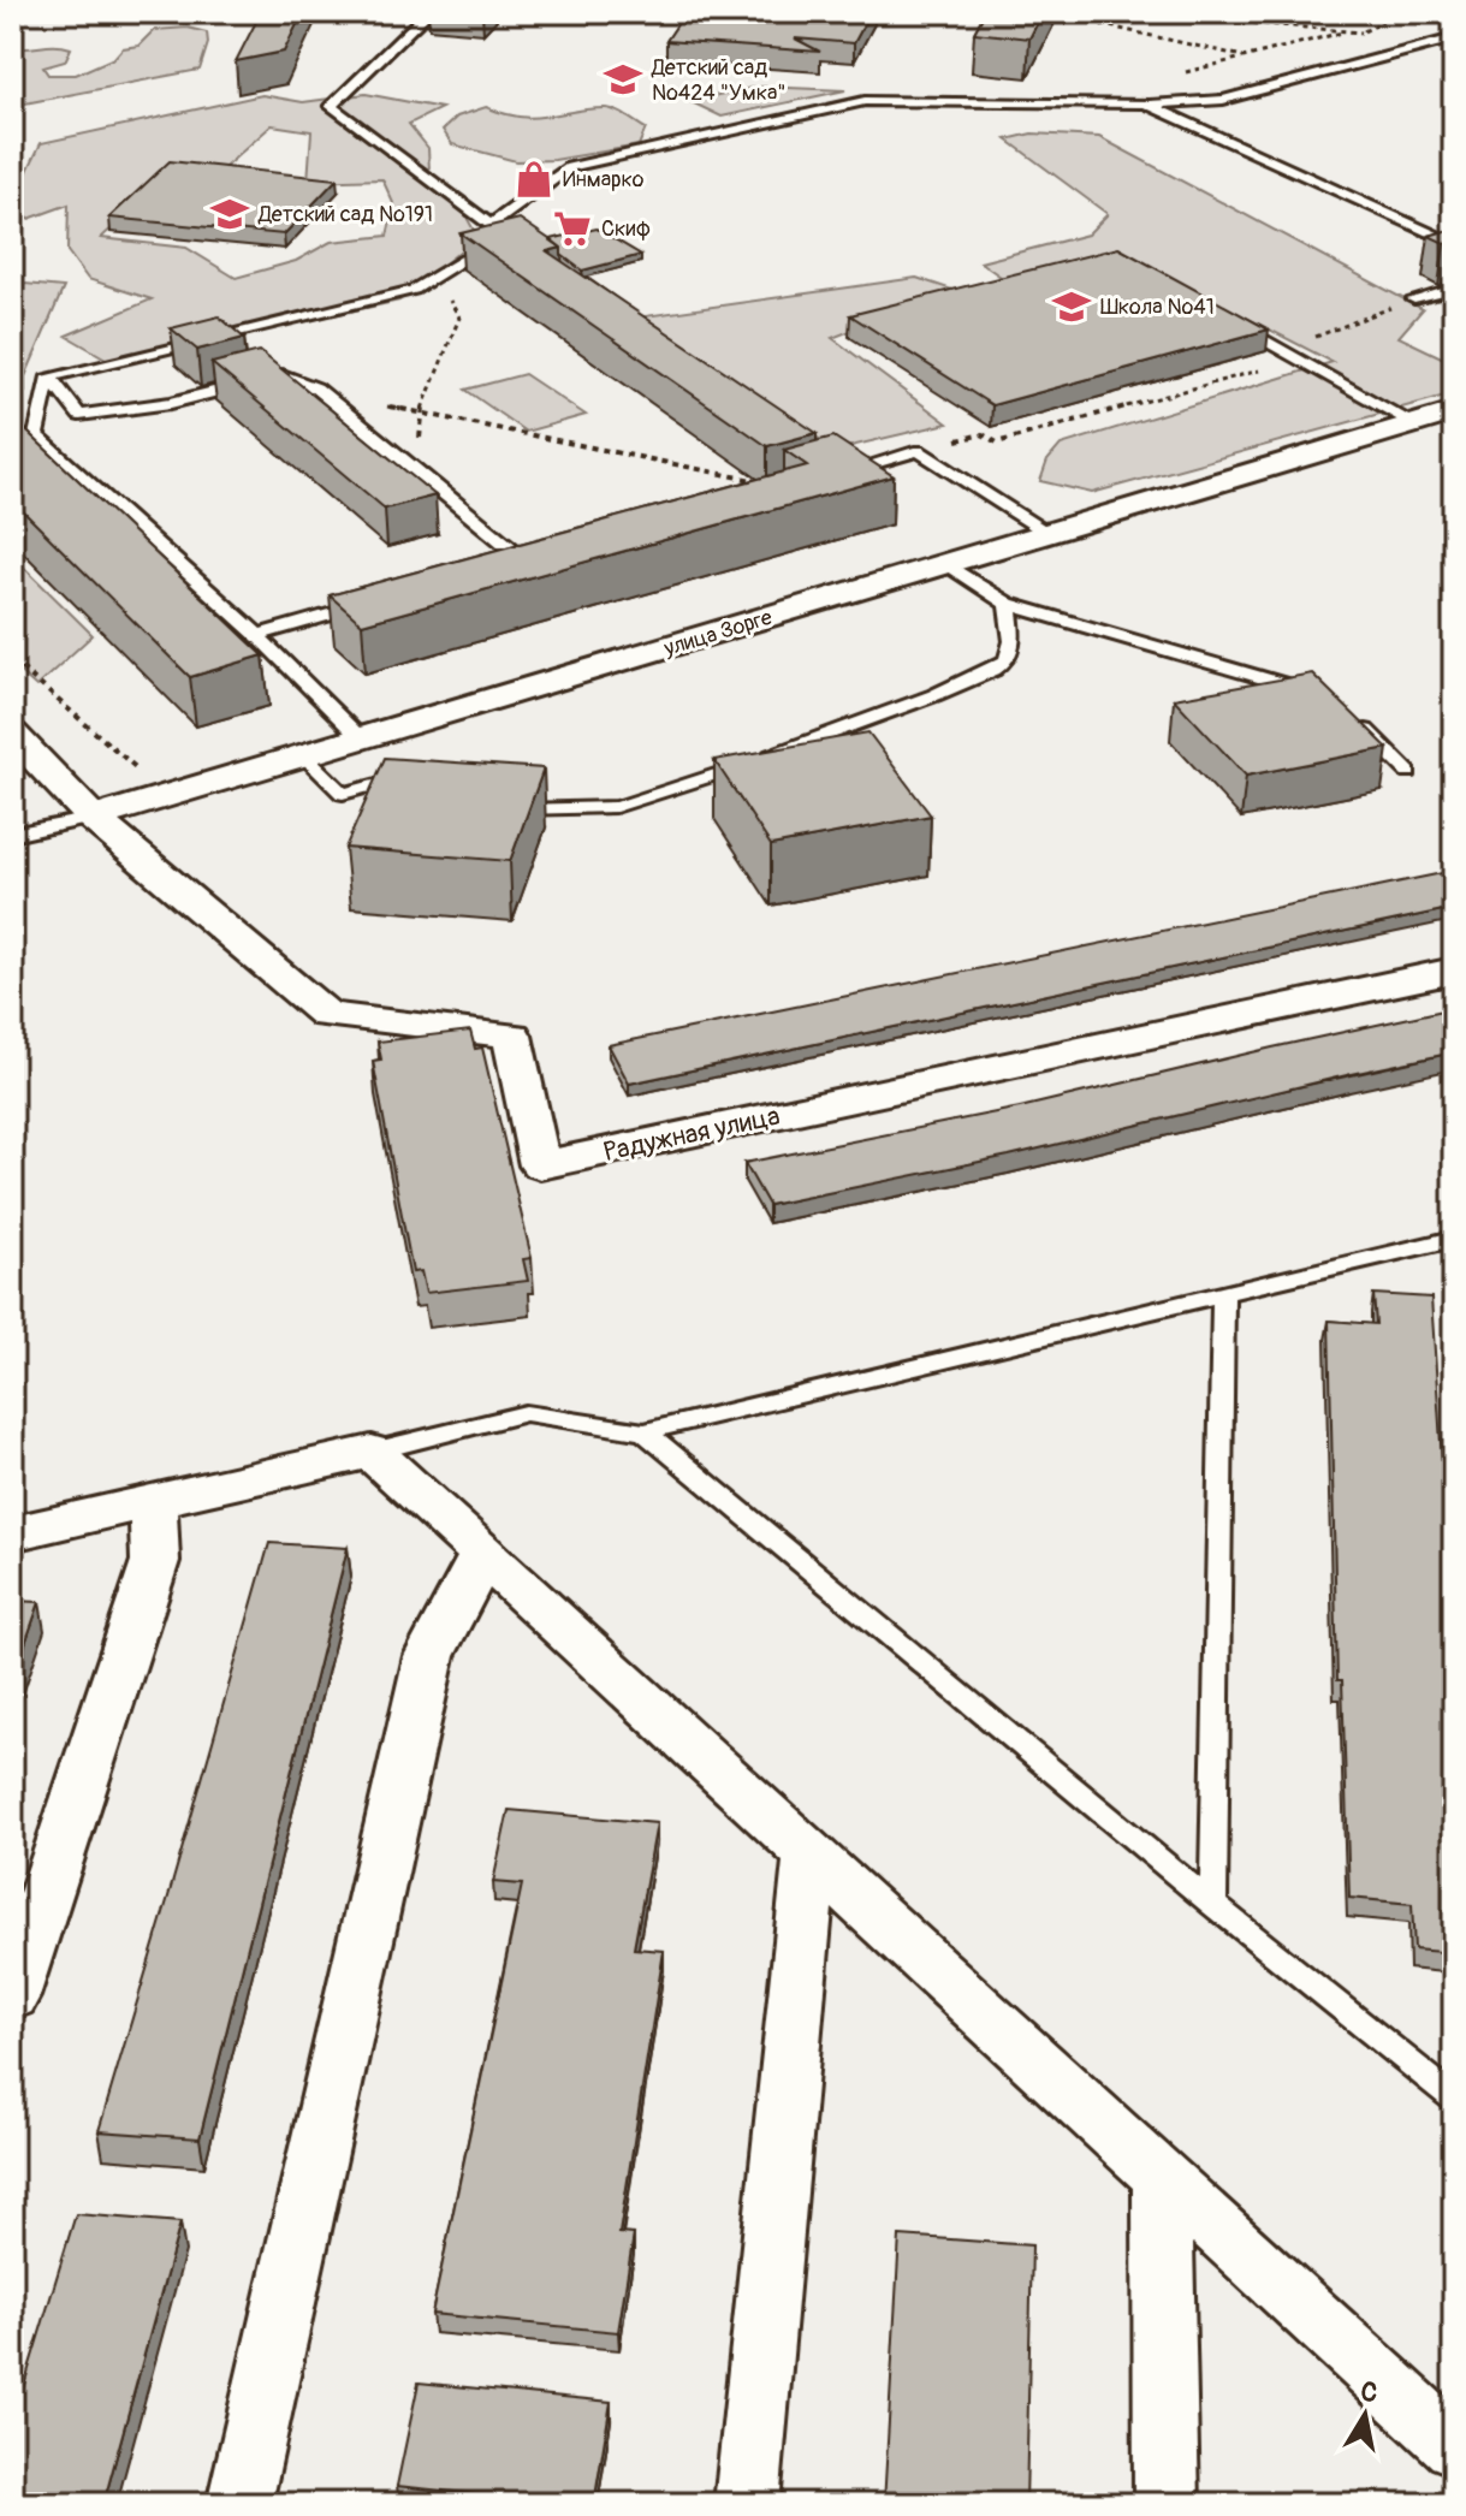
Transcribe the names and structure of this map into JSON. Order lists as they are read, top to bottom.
{
  "streets": {
    "street": ["улица Зорге", "Радужная улица"]
  },
  "crossings": [
    ["улица Зорге", "Радужная улица"]
  ],
  "places": {
    "school or university": ["Детский сад №424 \"Умка\"", "Детский сад №191", "Школа №41"],
    "shop": ["Инмарко"],
    "supermarket": ["Скиф"]
  },
  "north": "top"
}
